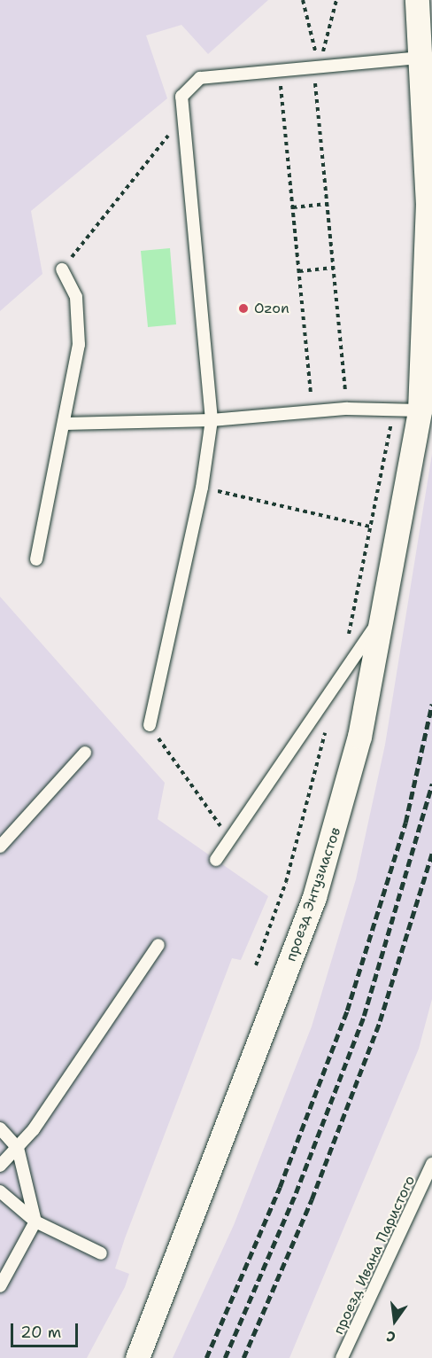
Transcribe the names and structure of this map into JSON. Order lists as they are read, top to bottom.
{
  "streets": {
    "street": ["проезд Энтузиастов"],
    "lane": ["проезд Ивана Паристого"]
  },
  "places": ["Ozon"],
  "scale_bar": "20 m",
  "north": "bottom"
}
